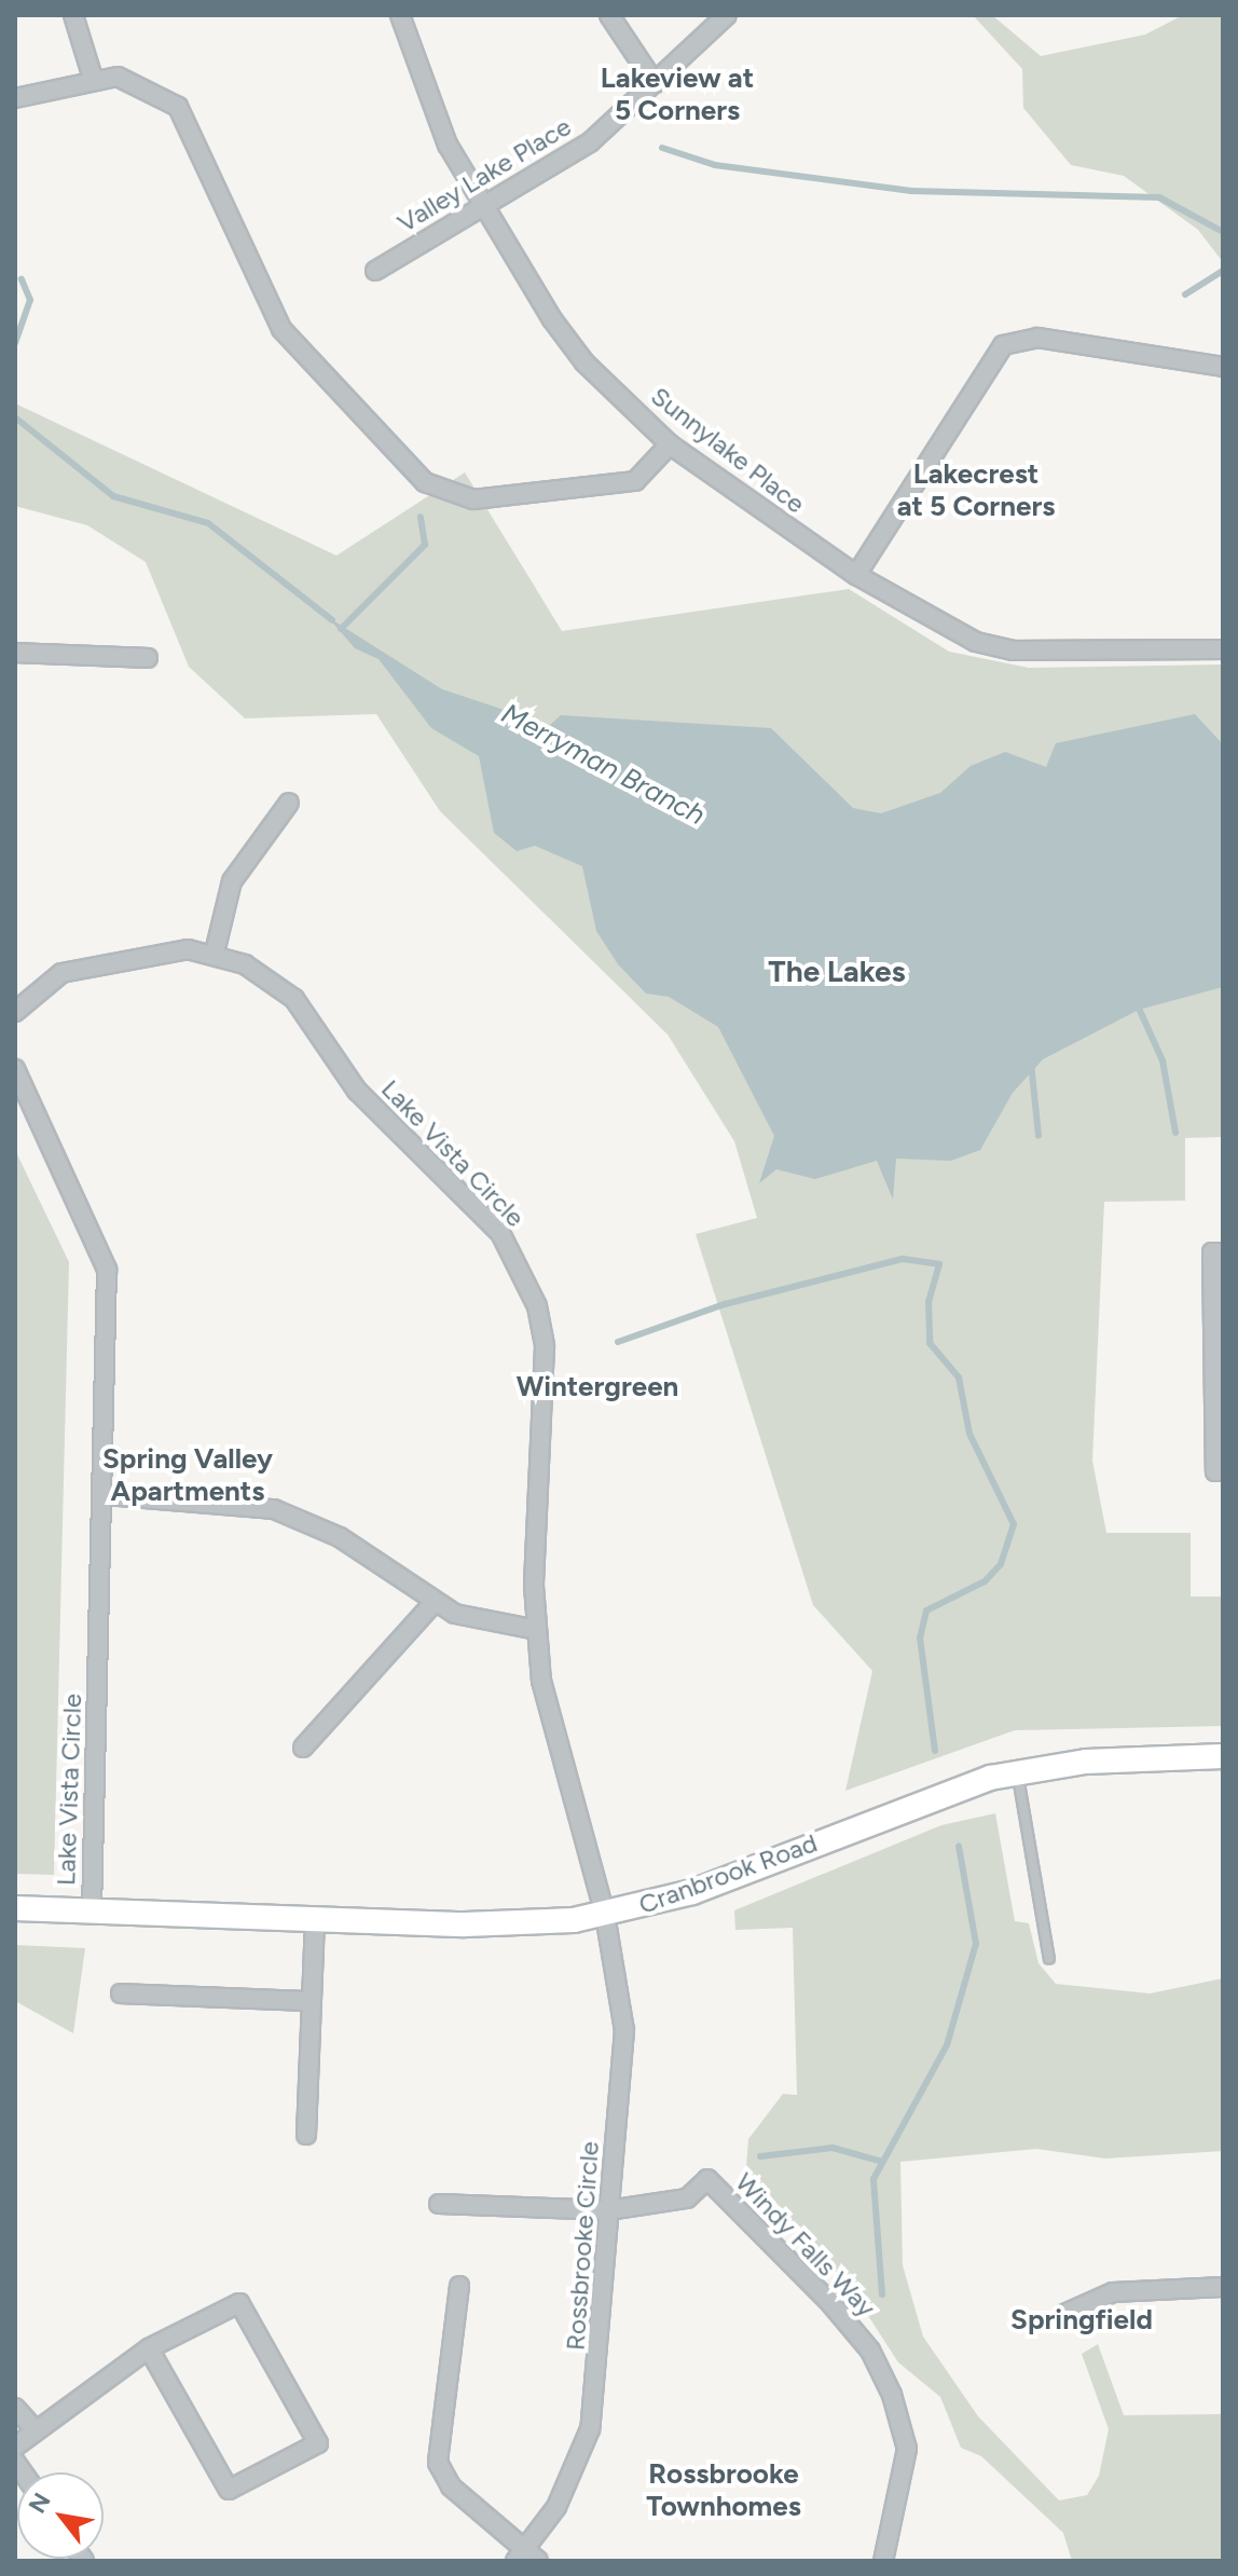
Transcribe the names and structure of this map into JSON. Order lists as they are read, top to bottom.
{
  "streets": {
    "street": [
      "Valley Lake Place",
      "Sunnylake Place",
      "Lake Vista Circle",
      "Cranbrook Road",
      "Windy Falls Way",
      "Rossbrooke Circle"
    ]
  },
  "crossings": [
    ["Valley Lake Place", "Sunnylake Place"],
    ["Lake Vista Circle", "Cranbrook Road"],
    ["Lake Vista Circle", "Rossbrooke Circle"],
    ["Cranbrook Road", "Rossbrooke Circle"],
    ["Windy Falls Way", "Rossbrooke Circle"]
  ],
  "districts": [
    "Lakeview at 5 Corners",
    "Lakecrest at 5 Corners",
    "The Lakes",
    "Wintergreen",
    "Spring Valley Apartments",
    "Springfield",
    "Rossbrooke Townhomes"
  ],
  "water": ["Merryman Branch"],
  "north": "top left"
}
